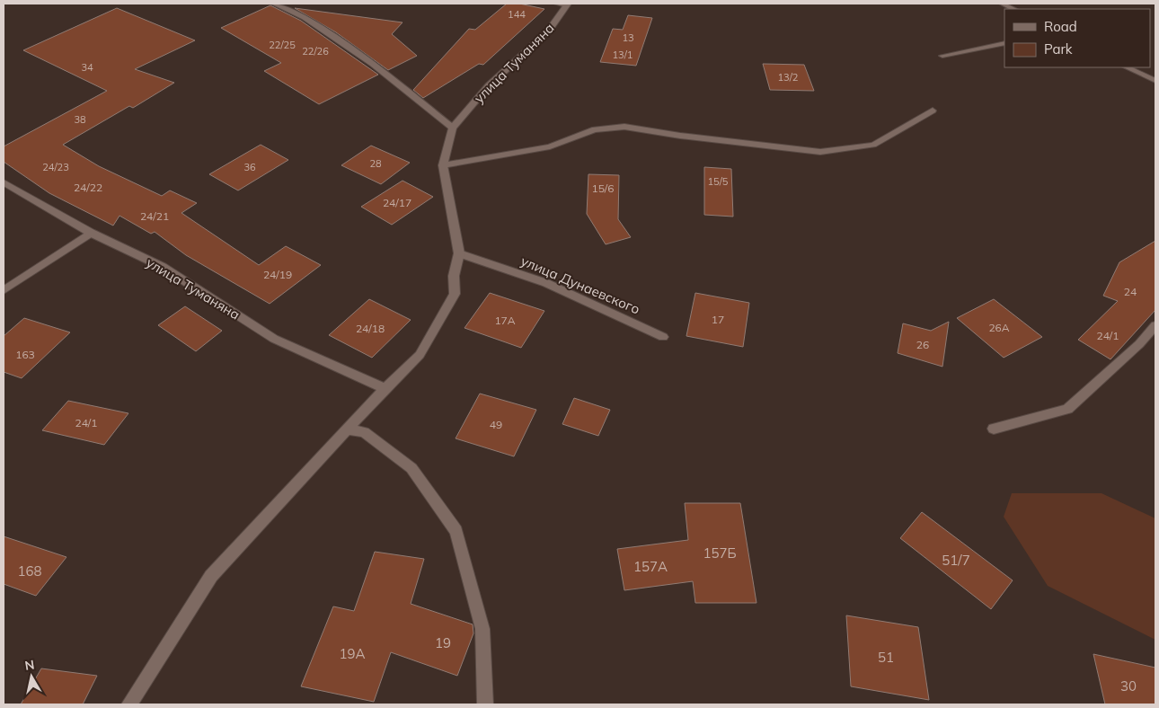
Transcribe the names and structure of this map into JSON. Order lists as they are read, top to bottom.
{
  "streets": {
    "street": ["улица Туманяна", "улица Дунаевского"]
  },
  "crossings": [
    ["улица Туманяна", "улица Дунаевского"]
  ],
  "house_numbers": [
    "144",
    "13",
    "22/25",
    "22/26",
    "13/1",
    "34",
    "13/2",
    "38",
    "28",
    "24/23",
    "36",
    "15/5",
    "24/22",
    "15/6",
    "24/17",
    "24/21",
    "24/19",
    "24",
    "17",
    "17А",
    "26А",
    "24/18",
    "24/1",
    "26",
    "163",
    "24/1",
    "49",
    "157Б",
    "51/7",
    "157А",
    "168",
    "19",
    "19А",
    "51",
    "30"
  ],
  "legend": ["Road", "Park"],
  "north": "top"
}
